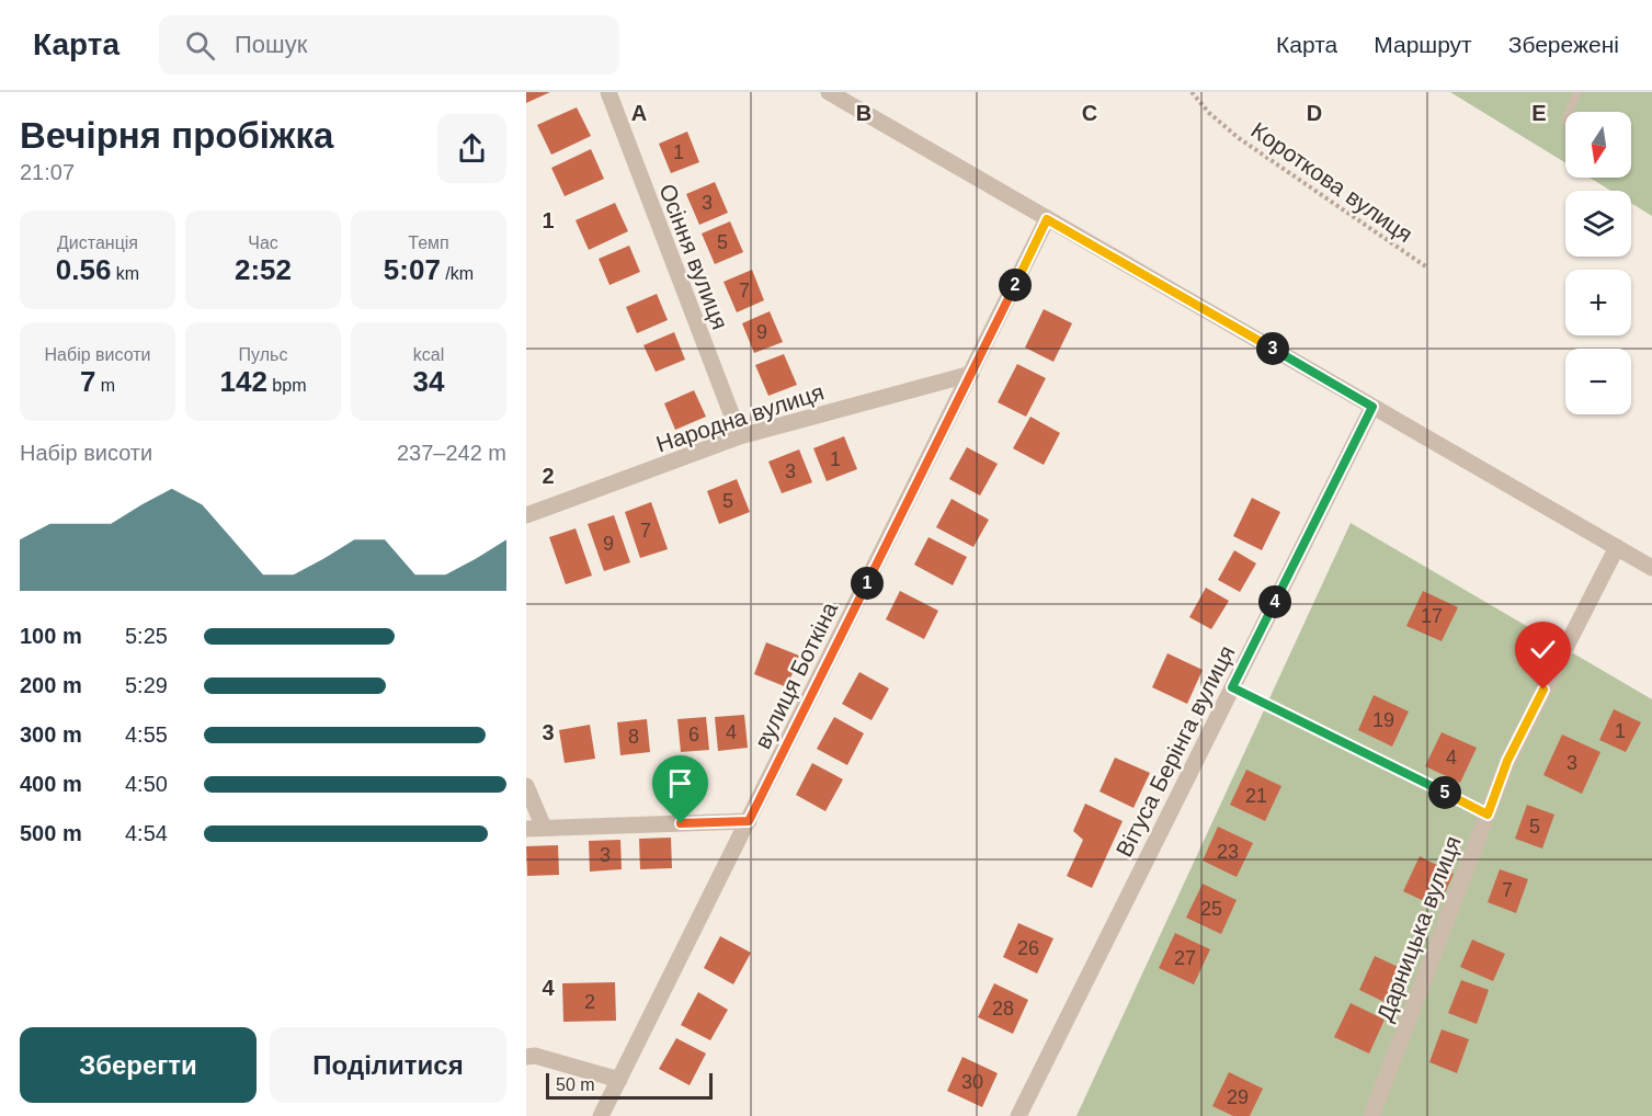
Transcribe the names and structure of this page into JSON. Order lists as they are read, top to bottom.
{
  "streets": {
    "street": [
      "Осіння вулиця",
      "Народна вулиця",
      "вулиця Боткіна",
      "Вітуса Берінга вулиця",
      "Дарницька вулиця"
    ],
    "path": ["Короткова вулиця"]
  },
  "crossings": [
    ["Осіння вулиця", "Народна вулиця"],
    ["Народна вулиця", "вулиця Боткіна"]
  ],
  "house_numbers": [
    "1",
    "3",
    "5",
    "7",
    "9",
    "1",
    "3",
    "5",
    "7",
    "9",
    "17",
    "19",
    "1",
    "4",
    "6",
    "8",
    "4",
    "3",
    "21",
    "5",
    "23",
    "3",
    "7",
    "25",
    "26",
    "27",
    "2",
    "28",
    "30",
    "29"
  ],
  "scale_bar": "50 m",
  "north": "bottom",
  "page": {
    "header": "Карта",
    "search": "Пошук",
    "nav": ["Карта", "Маршрут", "Збережені"],
    "heading": ["Вечірня пробіжка", "21:07"],
    "map_buttons": ["+", "−"],
    "stats": [
      ["Дистанція", "0.56 km"],
      ["Час", "2:52"],
      ["Темп", "5:07 /km"],
      ["Набір висоти", "7 m"],
      ["Пульс", "142 bpm"],
      ["kcal", "34"]
    ],
    "pins": [
      "2",
      "3",
      "1",
      "4",
      "5"
    ],
    "chart": ["Набір висоти", "237–242 m"],
    "list": [
      {
        "name": "100 m",
        "note": "5:25"
      },
      {
        "name": "200 m",
        "note": "5:29"
      },
      {
        "name": "300 m",
        "note": "4:55"
      },
      {
        "name": "400 m",
        "note": "4:50"
      },
      {
        "name": "500 m",
        "note": "4:54"
      }
    ],
    "buttons": ["Зберегти", "Поділитися"],
    "scale": "50 m"
  },
  "grid": {
    "columns": [
      "A",
      "B",
      "C",
      "D",
      "E"
    ],
    "rows": [
      "1",
      "2",
      "3",
      "4"
    ]
  }
}
